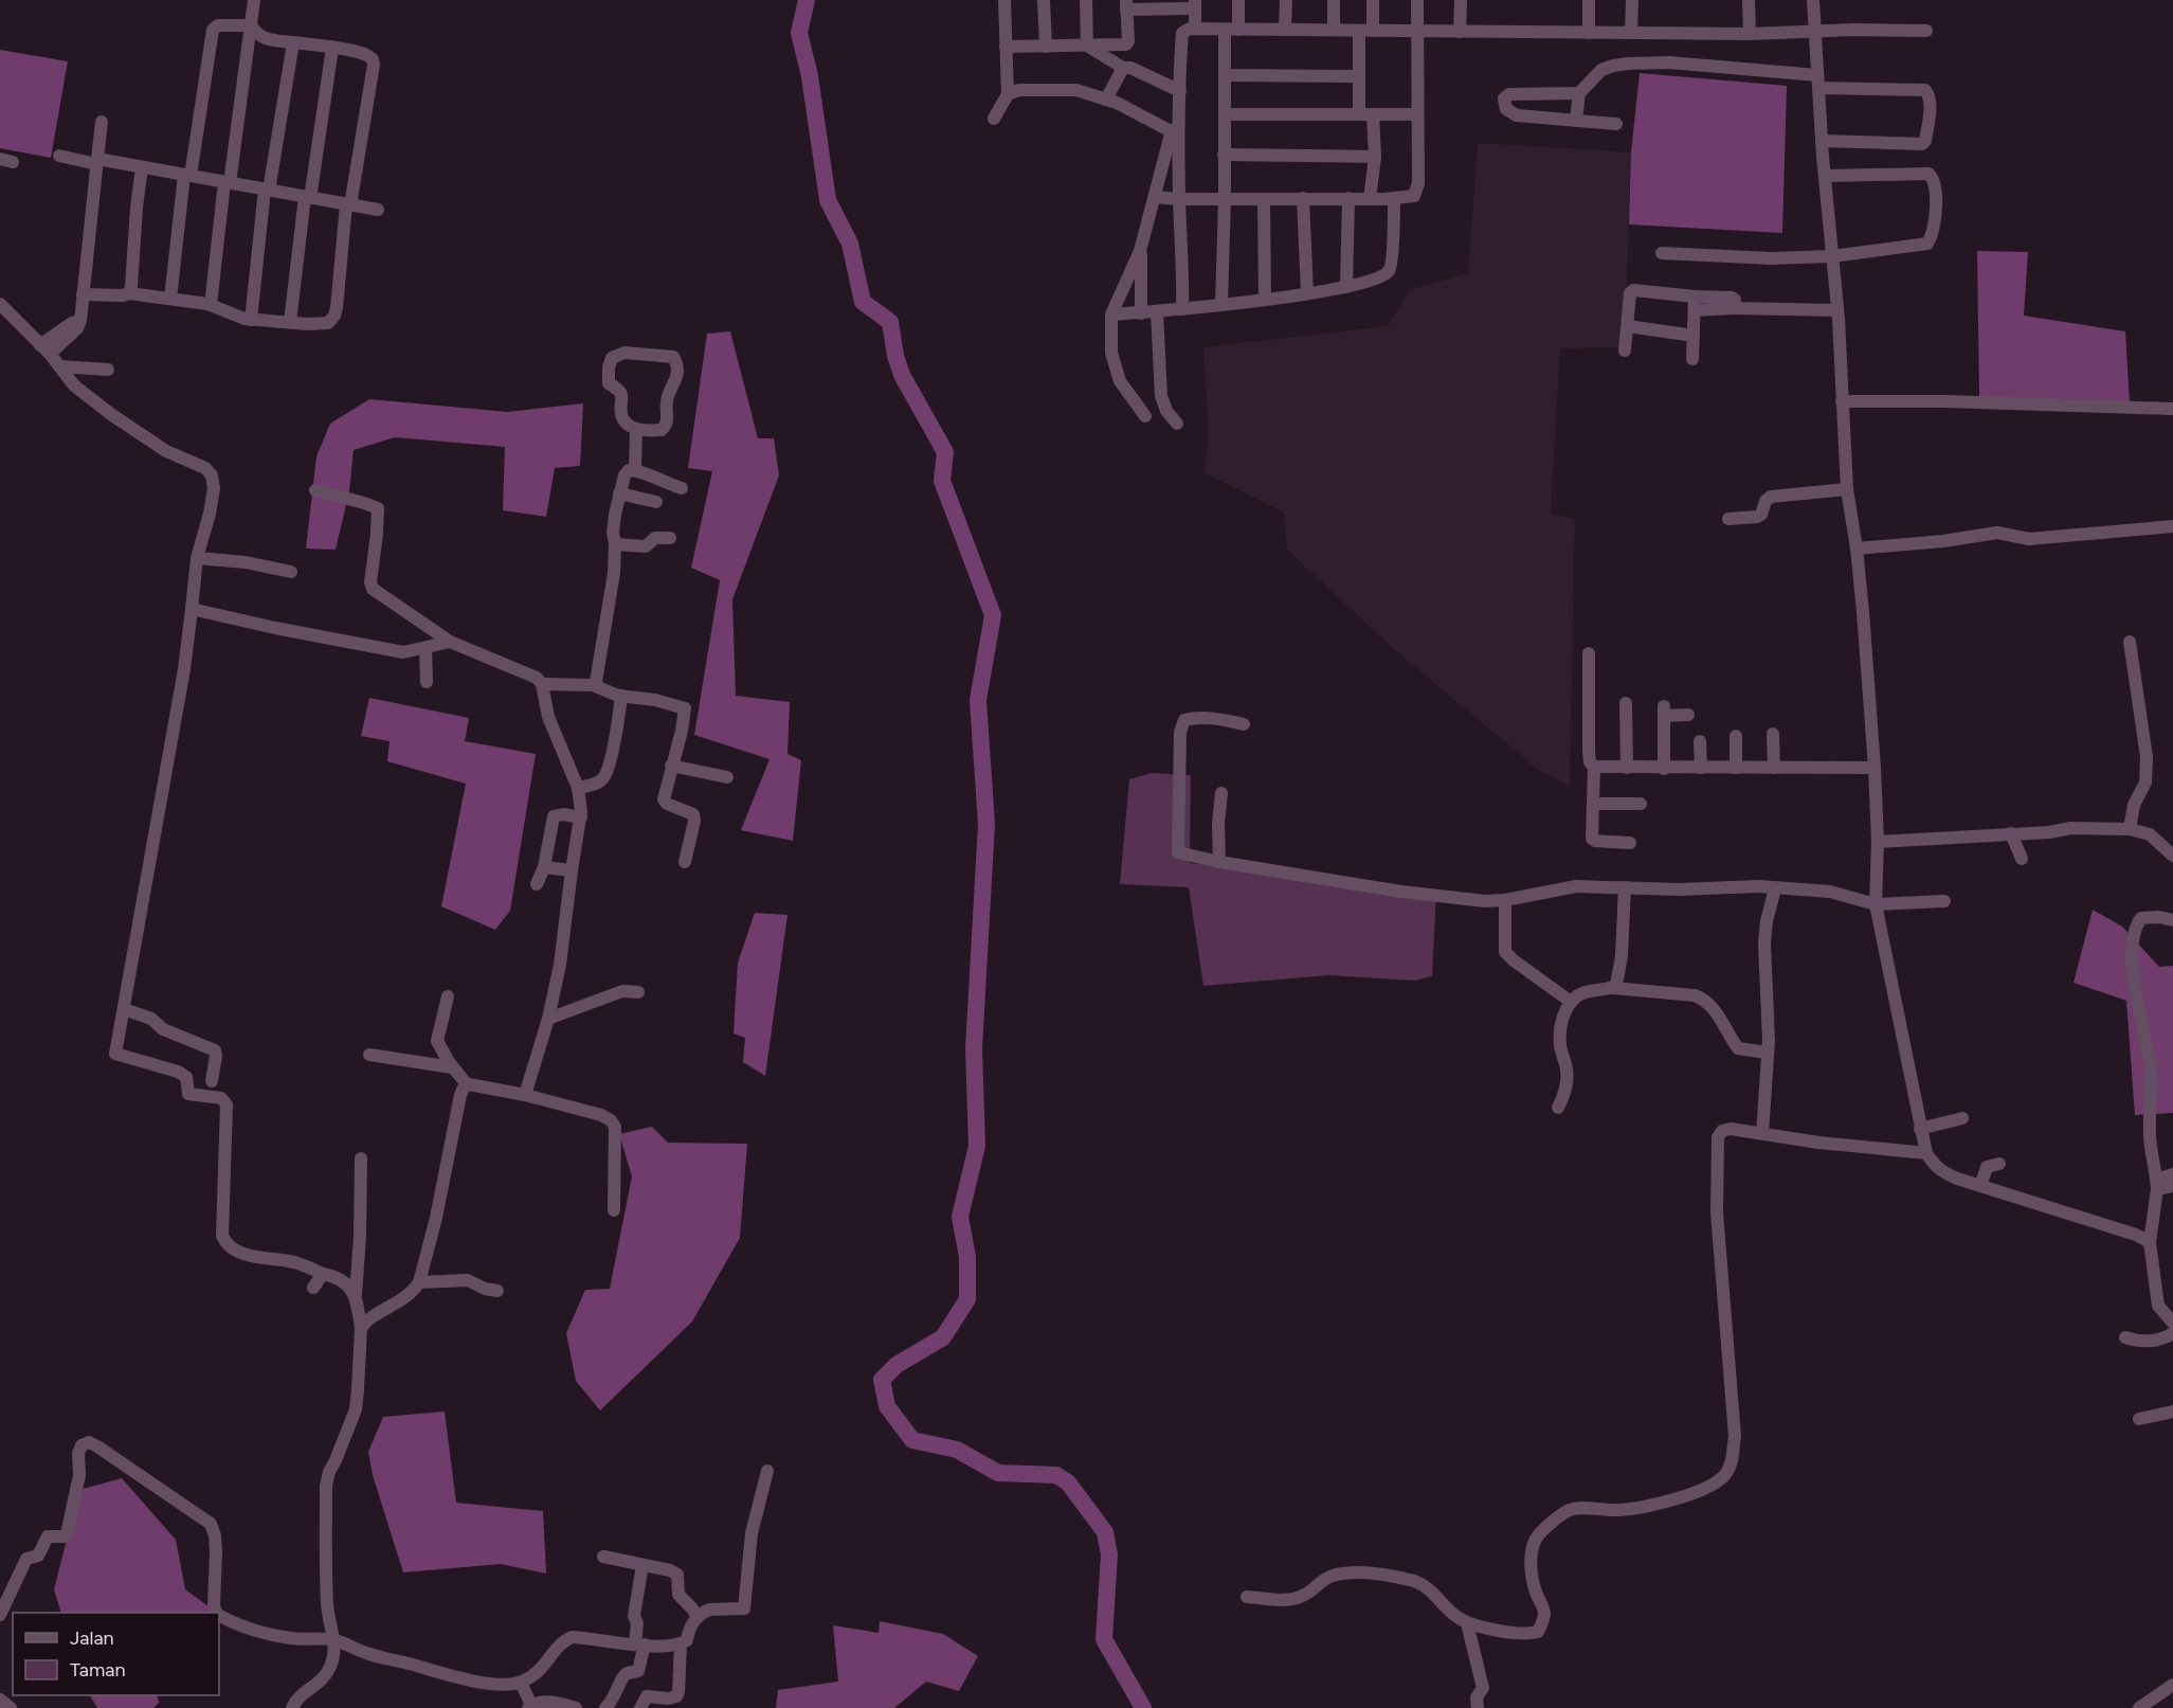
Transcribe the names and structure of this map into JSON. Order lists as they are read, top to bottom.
{
  "legend": ["Jalan", "Taman"]
}
